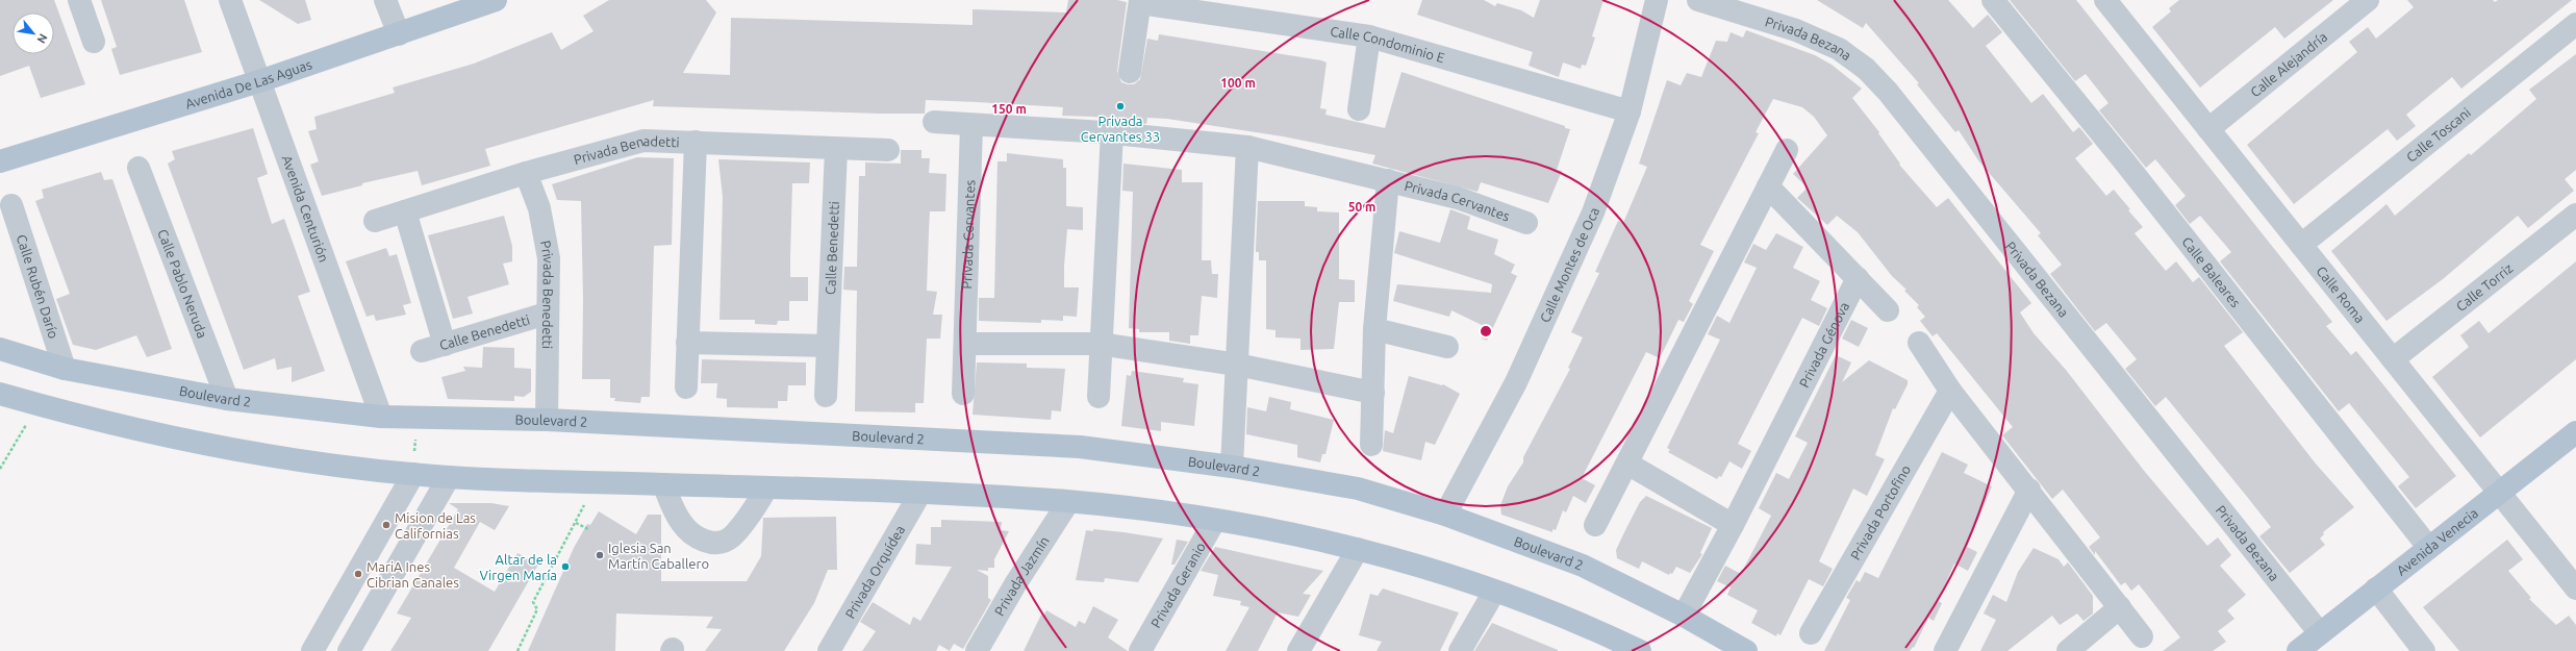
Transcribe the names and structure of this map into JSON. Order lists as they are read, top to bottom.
{
  "streets": {
    "main road": ["Avenida De Las Aguas", "Boulevard 2", "Avenida Venecia"],
    "street": [
      "Privada Bezana",
      "Calle Condominio E",
      "Calle Alejandría",
      "Calle Toscani",
      "Privada Benadetti",
      "Privada Cervantes",
      "Avenida Centurión",
      "Calle Benedetti",
      "Calle Montes de Oca",
      "Calle Baleares",
      "Calle Pablo Neruda",
      "Calle Rubén Darío",
      "Calle Torriz",
      "Privada Benedetti",
      "Calle Roma",
      "Privada Génova",
      "Privada Portofino",
      "Privada Orquídea",
      "Privada Jazmín",
      "Privada Geranio"
    ]
  },
  "crossings": [
    ["Privada Bezana", "Avenida Venecia"],
    ["Calle Condominio E", "Calle Montes de Oca"],
    ["Calle Alejandría", "Calle Roma"],
    ["Avenida De Las Aguas", "Avenida Centurión"],
    ["Calle Toscani", "Calle Roma"],
    ["Privada Benadetti", "Calle Benedetti"],
    ["Privada Benadetti", "Privada Benedetti"],
    ["Avenida Centurión", "Boulevard 2"],
    ["Calle Benedetti", "Privada Benedetti"],
    ["Calle Montes de Oca", "Boulevard 2"],
    ["Calle Baleares", "Avenida Venecia"],
    ["Calle Pablo Neruda", "Boulevard 2"],
    ["Calle Rubén Darío", "Boulevard 2"],
    ["Calle Torriz", "Calle Roma"],
    ["Privada Benedetti", "Boulevard 2"],
    ["Calle Roma", "Avenida Venecia"],
    ["Privada Génova", "Boulevard 2"]
  ],
  "places": [
    "Privada Cervantes 33",
    "Mision de Las Californias",
    "Iglesia San Martín Caballero",
    "Altar de la Virgen María",
    "MariA Ines Cibrian Canales"
  ],
  "north": "bottom right",
  "rings": ["100 m", "150 m", "50 m"]
}
